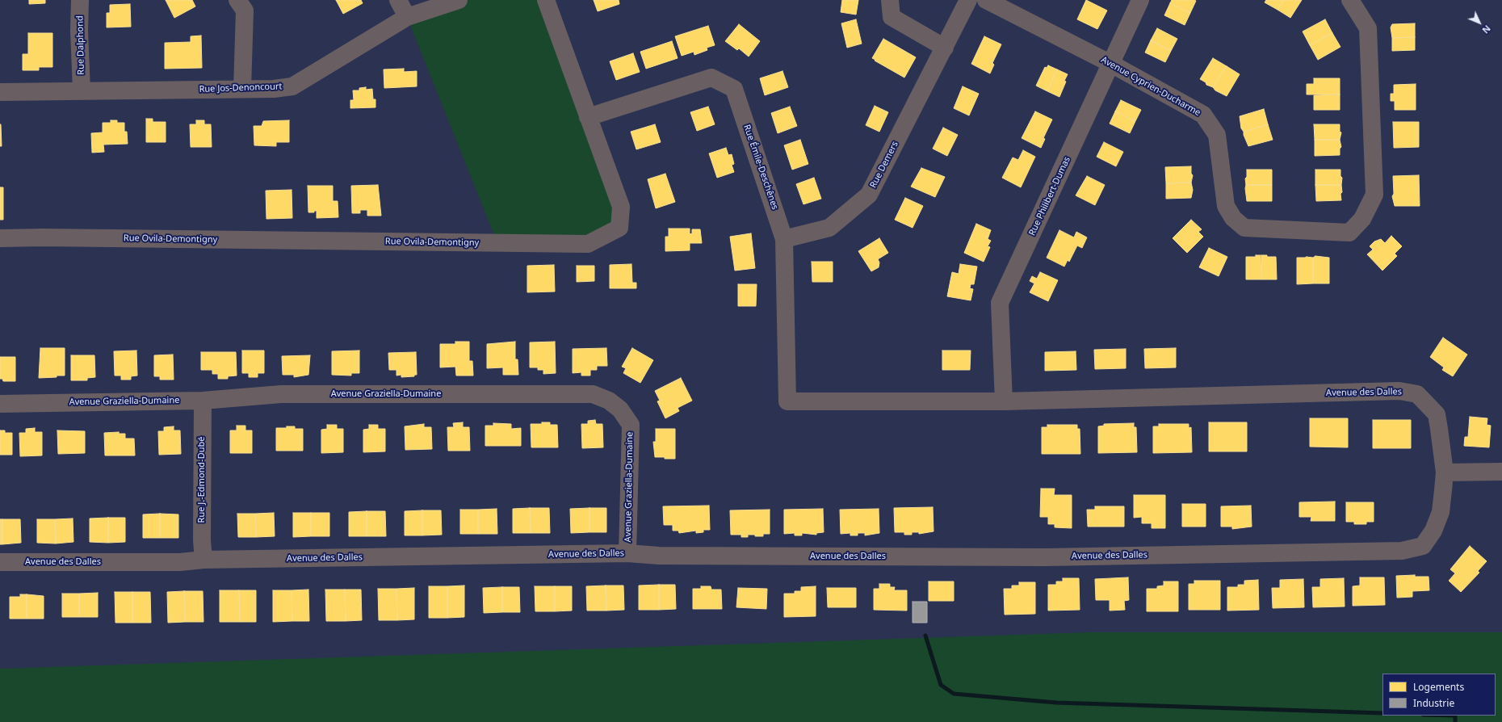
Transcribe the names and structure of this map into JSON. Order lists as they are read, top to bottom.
{
  "streets": {
    "street": [
      "Rue Dalphond",
      "Avenue Cyprien-Ducharme",
      "Rue Jos-Denoncourt",
      "Rue Demers",
      "Rue Émile-Deschênes",
      "Rue Philibert-Dumas",
      "Rue Ovila-Demontigny",
      "Avenue des Dalles",
      "Avenue Graziella-Dumaine",
      "Rue J.-Edmond-Dubé"
    ]
  },
  "crossings": [
    ["Rue Dalphond", "Rue Jos-Denoncourt"],
    ["Avenue Cyprien-Ducharme", "Rue Philibert-Dumas"],
    ["Rue Demers", "Rue Émile-Deschênes"],
    ["Rue Émile-Deschênes", "Rue Ovila-Demontigny"],
    ["Rue Émile-Deschênes", "Avenue des Dalles"],
    ["Rue Philibert-Dumas", "Avenue des Dalles"],
    ["Avenue des Dalles", "Avenue Graziella-Dumaine"],
    ["Avenue des Dalles", "Rue J.-Edmond-Dubé"],
    ["Avenue Graziella-Dumaine", "Rue J.-Edmond-Dubé"]
  ],
  "legend": ["Logements", "Industrie"],
  "north": "bottom right"
}
